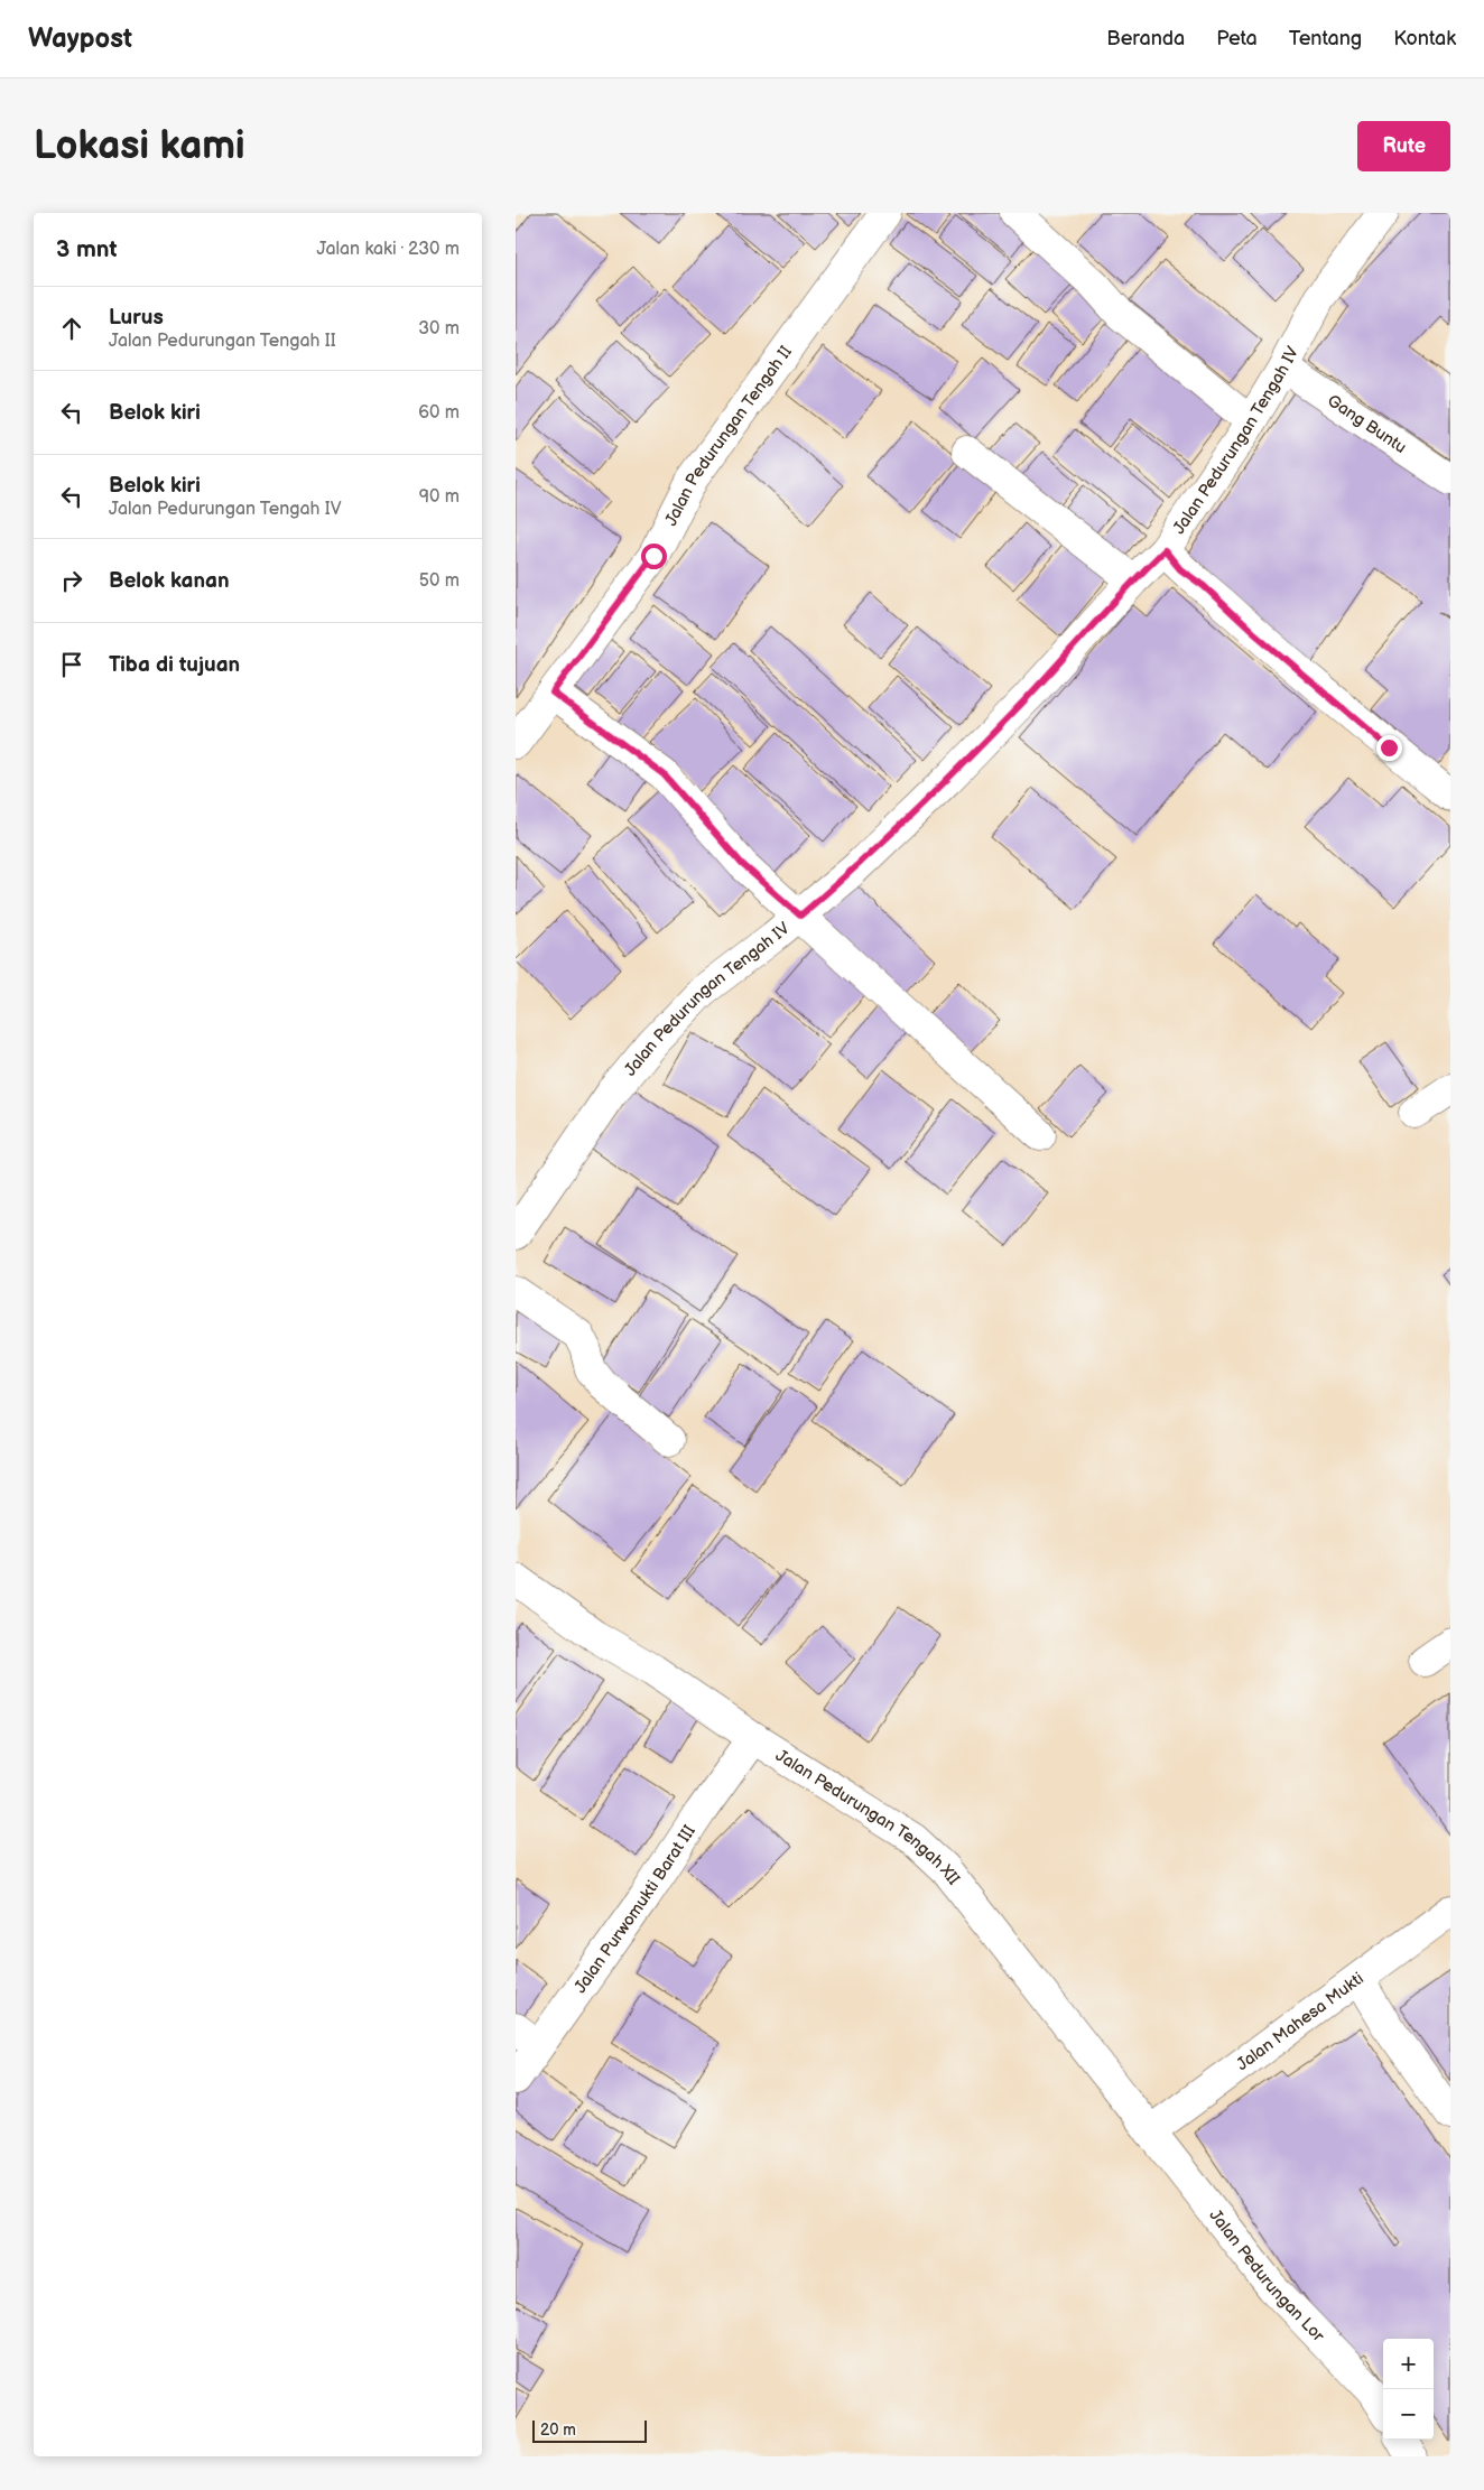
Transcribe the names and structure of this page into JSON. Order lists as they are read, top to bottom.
{
  "streets": {
    "street": [
      "Gang Buntu",
      "Jalan Pedurungan Tengah II",
      "Jalan Pedurungan Tengah IV",
      "Jalan Pedurungan Tengah XII",
      "Jalan Purwomukti Barat III",
      "Jalan Mahesa Mukti",
      "Jalan Pedurungan Lor"
    ]
  },
  "crossings": [
    ["Gang Buntu", "Jalan Pedurungan Tengah IV"],
    ["Jalan Pedurungan Tengah XII", "Jalan Purwomukti Barat III"],
    ["Jalan Pedurungan Tengah XII", "Jalan Mahesa Mukti"],
    ["Jalan Pedurungan Tengah XII", "Jalan Pedurungan Lor"],
    ["Jalan Mahesa Mukti", "Jalan Pedurungan Lor"]
  ],
  "scale_bar": "20 m",
  "page": {
    "header": "Waypost",
    "nav": [
      "Beranda",
      "Peta",
      "Tentang",
      "Kontak"
    ],
    "buttons": "Rute",
    "title": "Lokasi kami",
    "heading": ["3 mnt", "Jalan kaki · 230 m"],
    "list": [
      ["Lurus", "Jalan Pedurungan Tengah II", "30 m"],
      ["Belok kiri", "60 m"],
      ["Belok kiri", "Jalan Pedurungan Tengah IV", "90 m"],
      ["Belok kanan", "50 m"],
      "Tiba di tujuan"
    ],
    "map_buttons": ["+", "−"],
    "scale": "20 m"
  }
}
